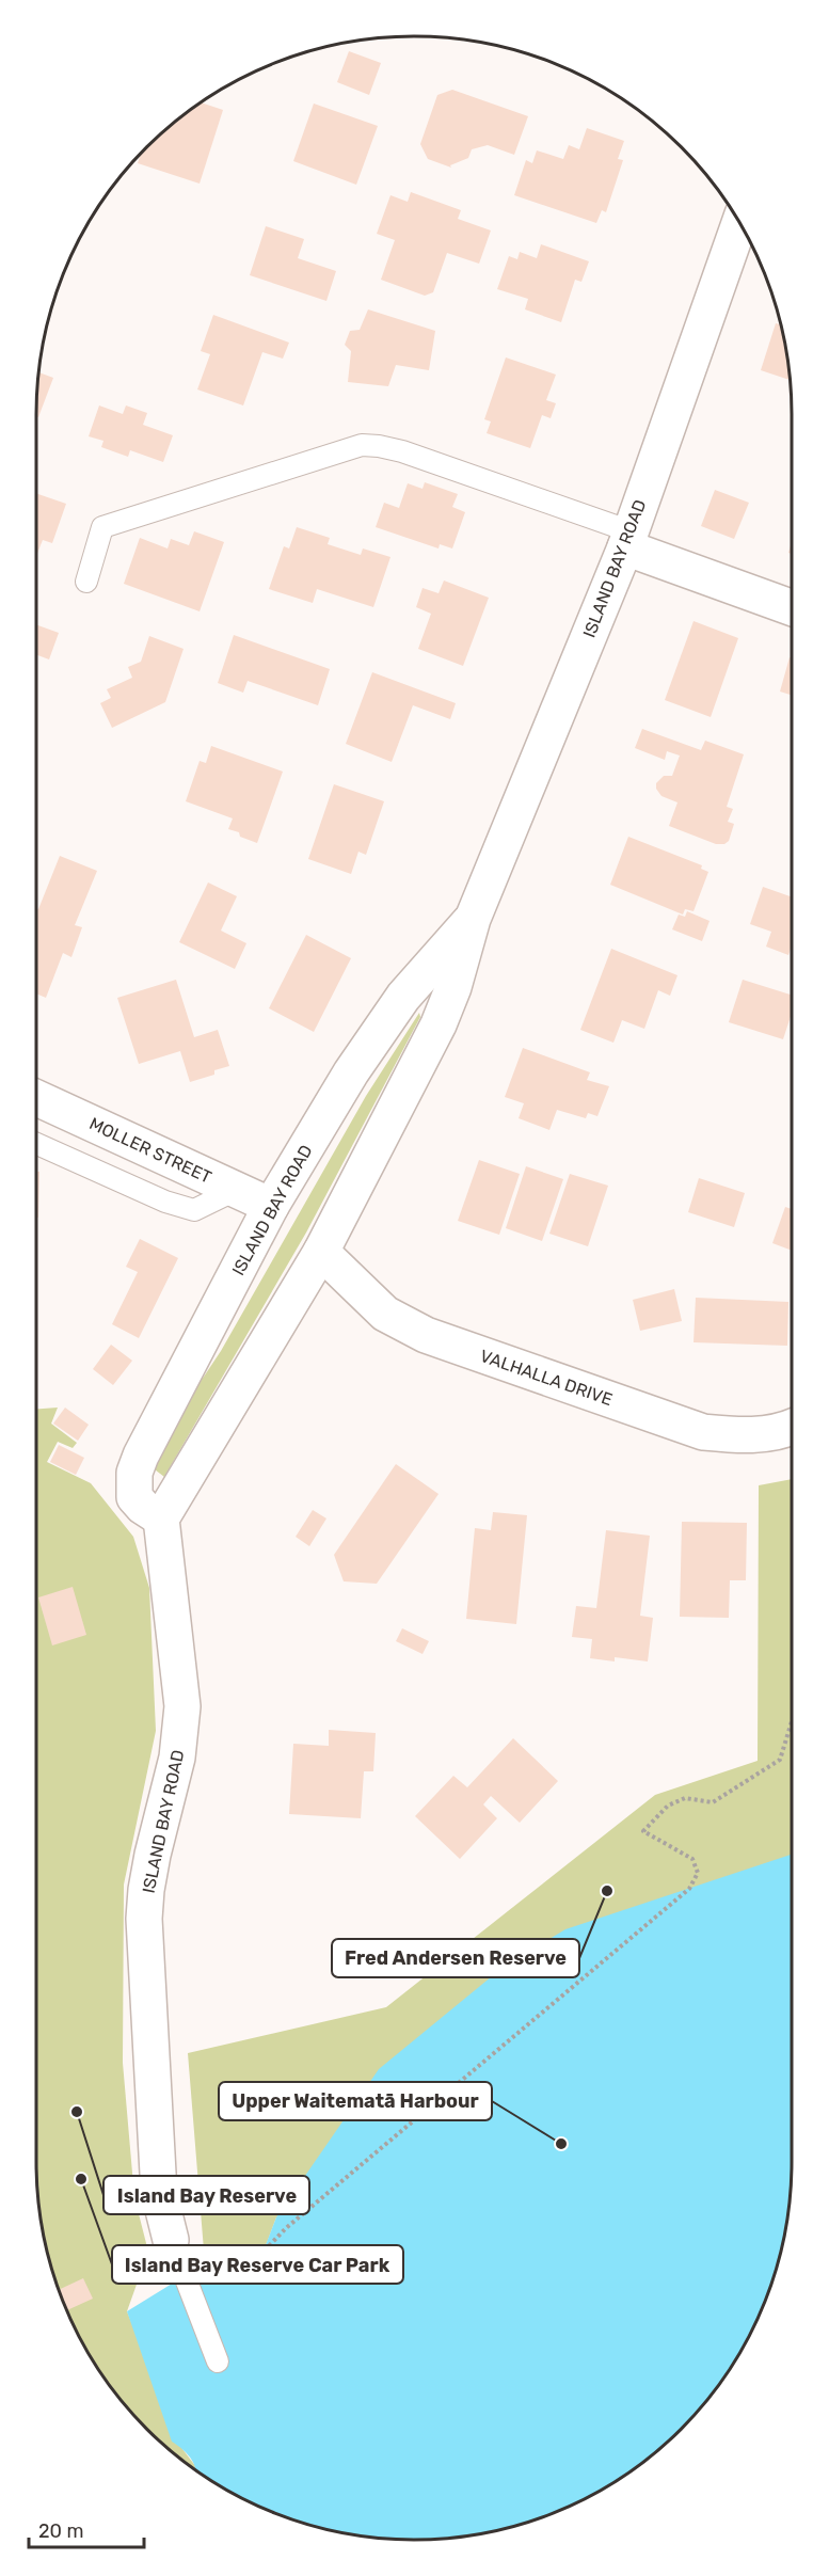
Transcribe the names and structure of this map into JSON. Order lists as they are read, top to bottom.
{
  "streets": {
    "street": ["ISLAND BAY ROAD", "MOLLER STREET", "VALHALLA DRIVE"]
  },
  "crossings": [
    ["ISLAND BAY ROAD", "MOLLER STREET"],
    ["ISLAND BAY ROAD", "VALHALLA DRIVE"]
  ],
  "places": [
    "Fred Andersen Reserve",
    "Island Bay Reserve",
    "Upper Waitematā Harbour",
    "Island Bay Reserve Car Park"
  ],
  "scale_bar": "20 m"
}
